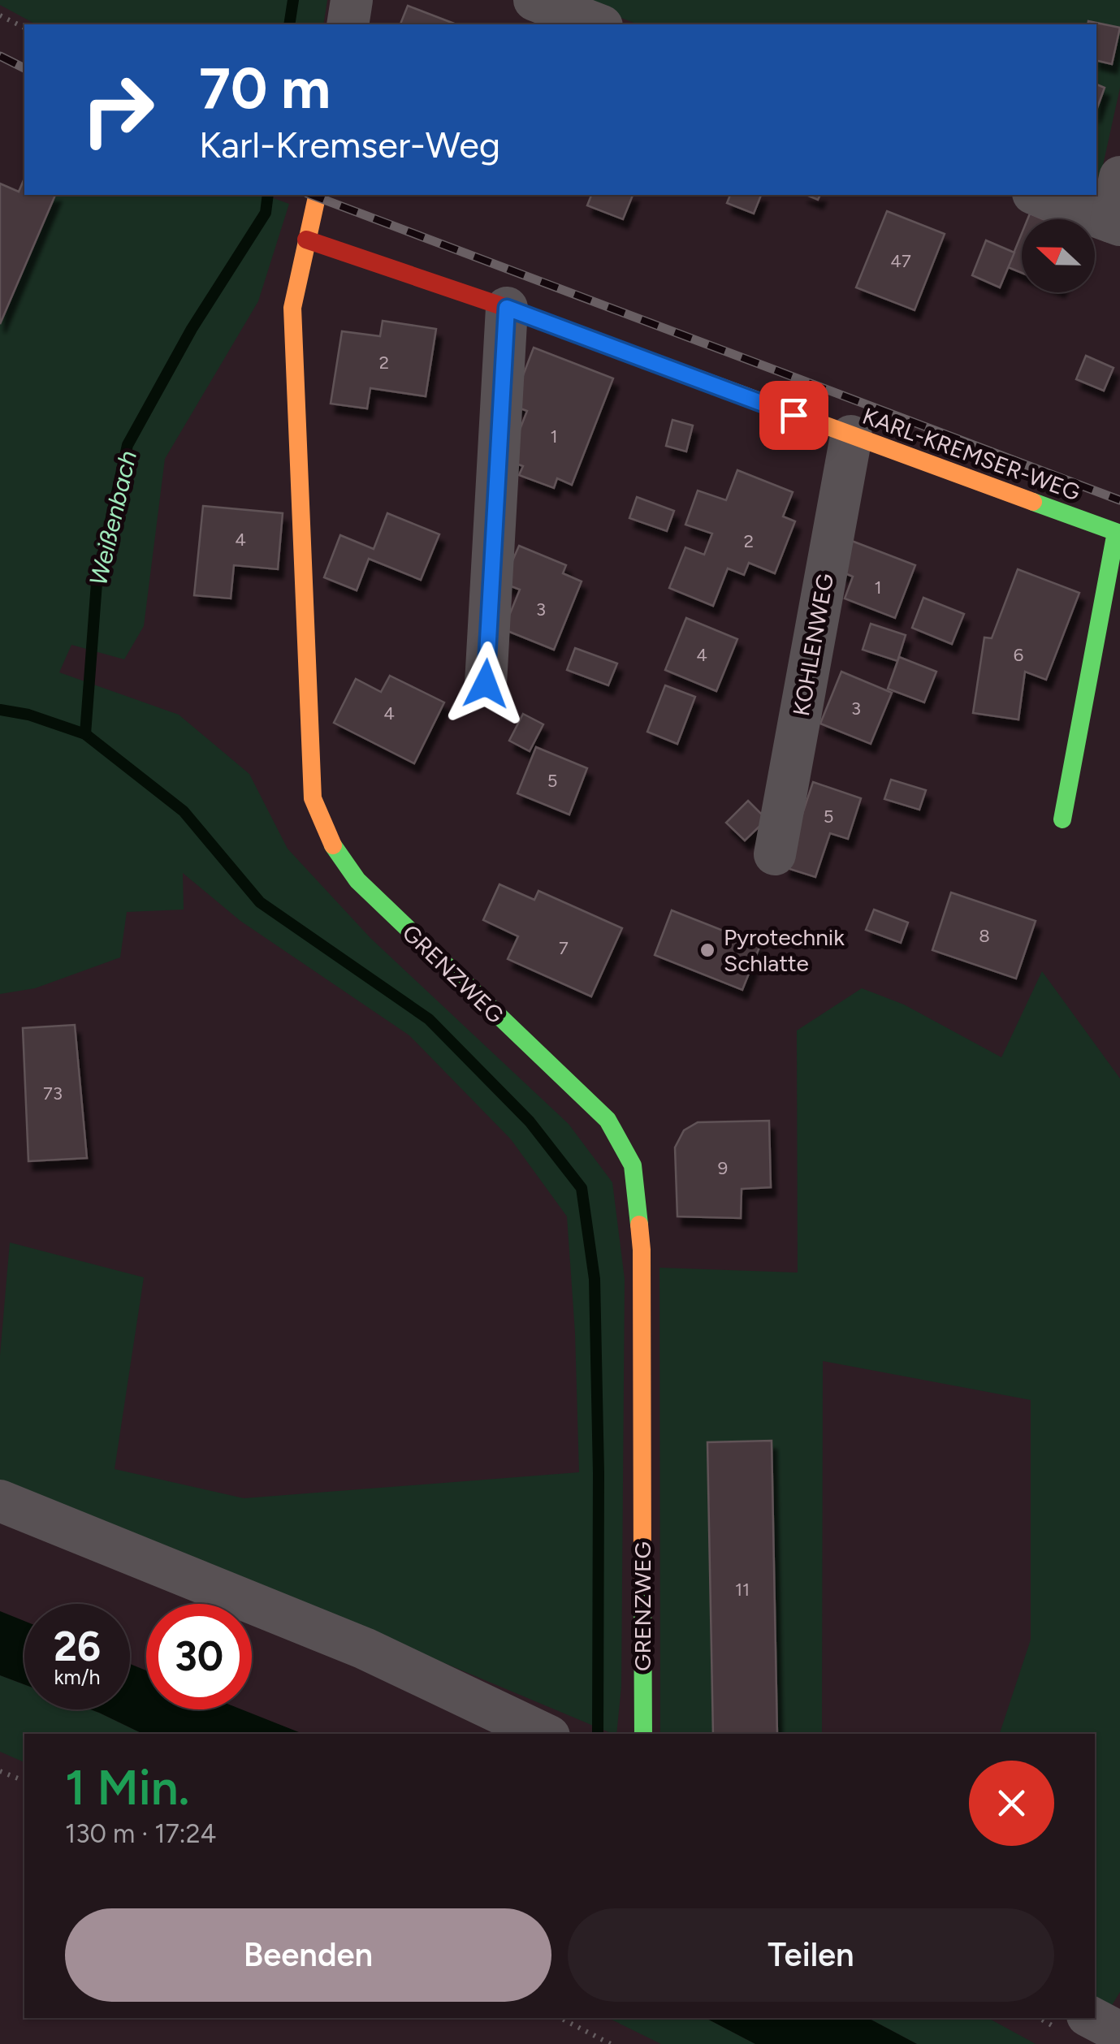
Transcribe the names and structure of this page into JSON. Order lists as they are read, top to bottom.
{
  "streets": {
    "street": ["KARL-KREMSER-WEG", "KOHLENWEG", "GRENZWEG"]
  },
  "crossings": [
    ["KARL-KREMSER-WEG", "KOHLENWEG"],
    ["KARL-KREMSER-WEG", "GRENZWEG"]
  ],
  "water": ["Weißenbach"],
  "places": ["Pyrotechnik Schlatte"],
  "house_numbers": [
    "47",
    "2",
    "1",
    "4",
    "2",
    "1",
    "3",
    "4",
    "6",
    "3",
    "4",
    "5",
    "5",
    "8",
    "7",
    "73",
    "9",
    "11"
  ],
  "north": "left",
  "page": {
    "turn": ["70 m", "Karl-Kremser-Weg"],
    "speed": "26 km/h",
    "limit": "30",
    "heading": ["1 Min.", "130 m · 17:24"],
    "buttons": ["Beenden", "Teilen"]
  }
}
